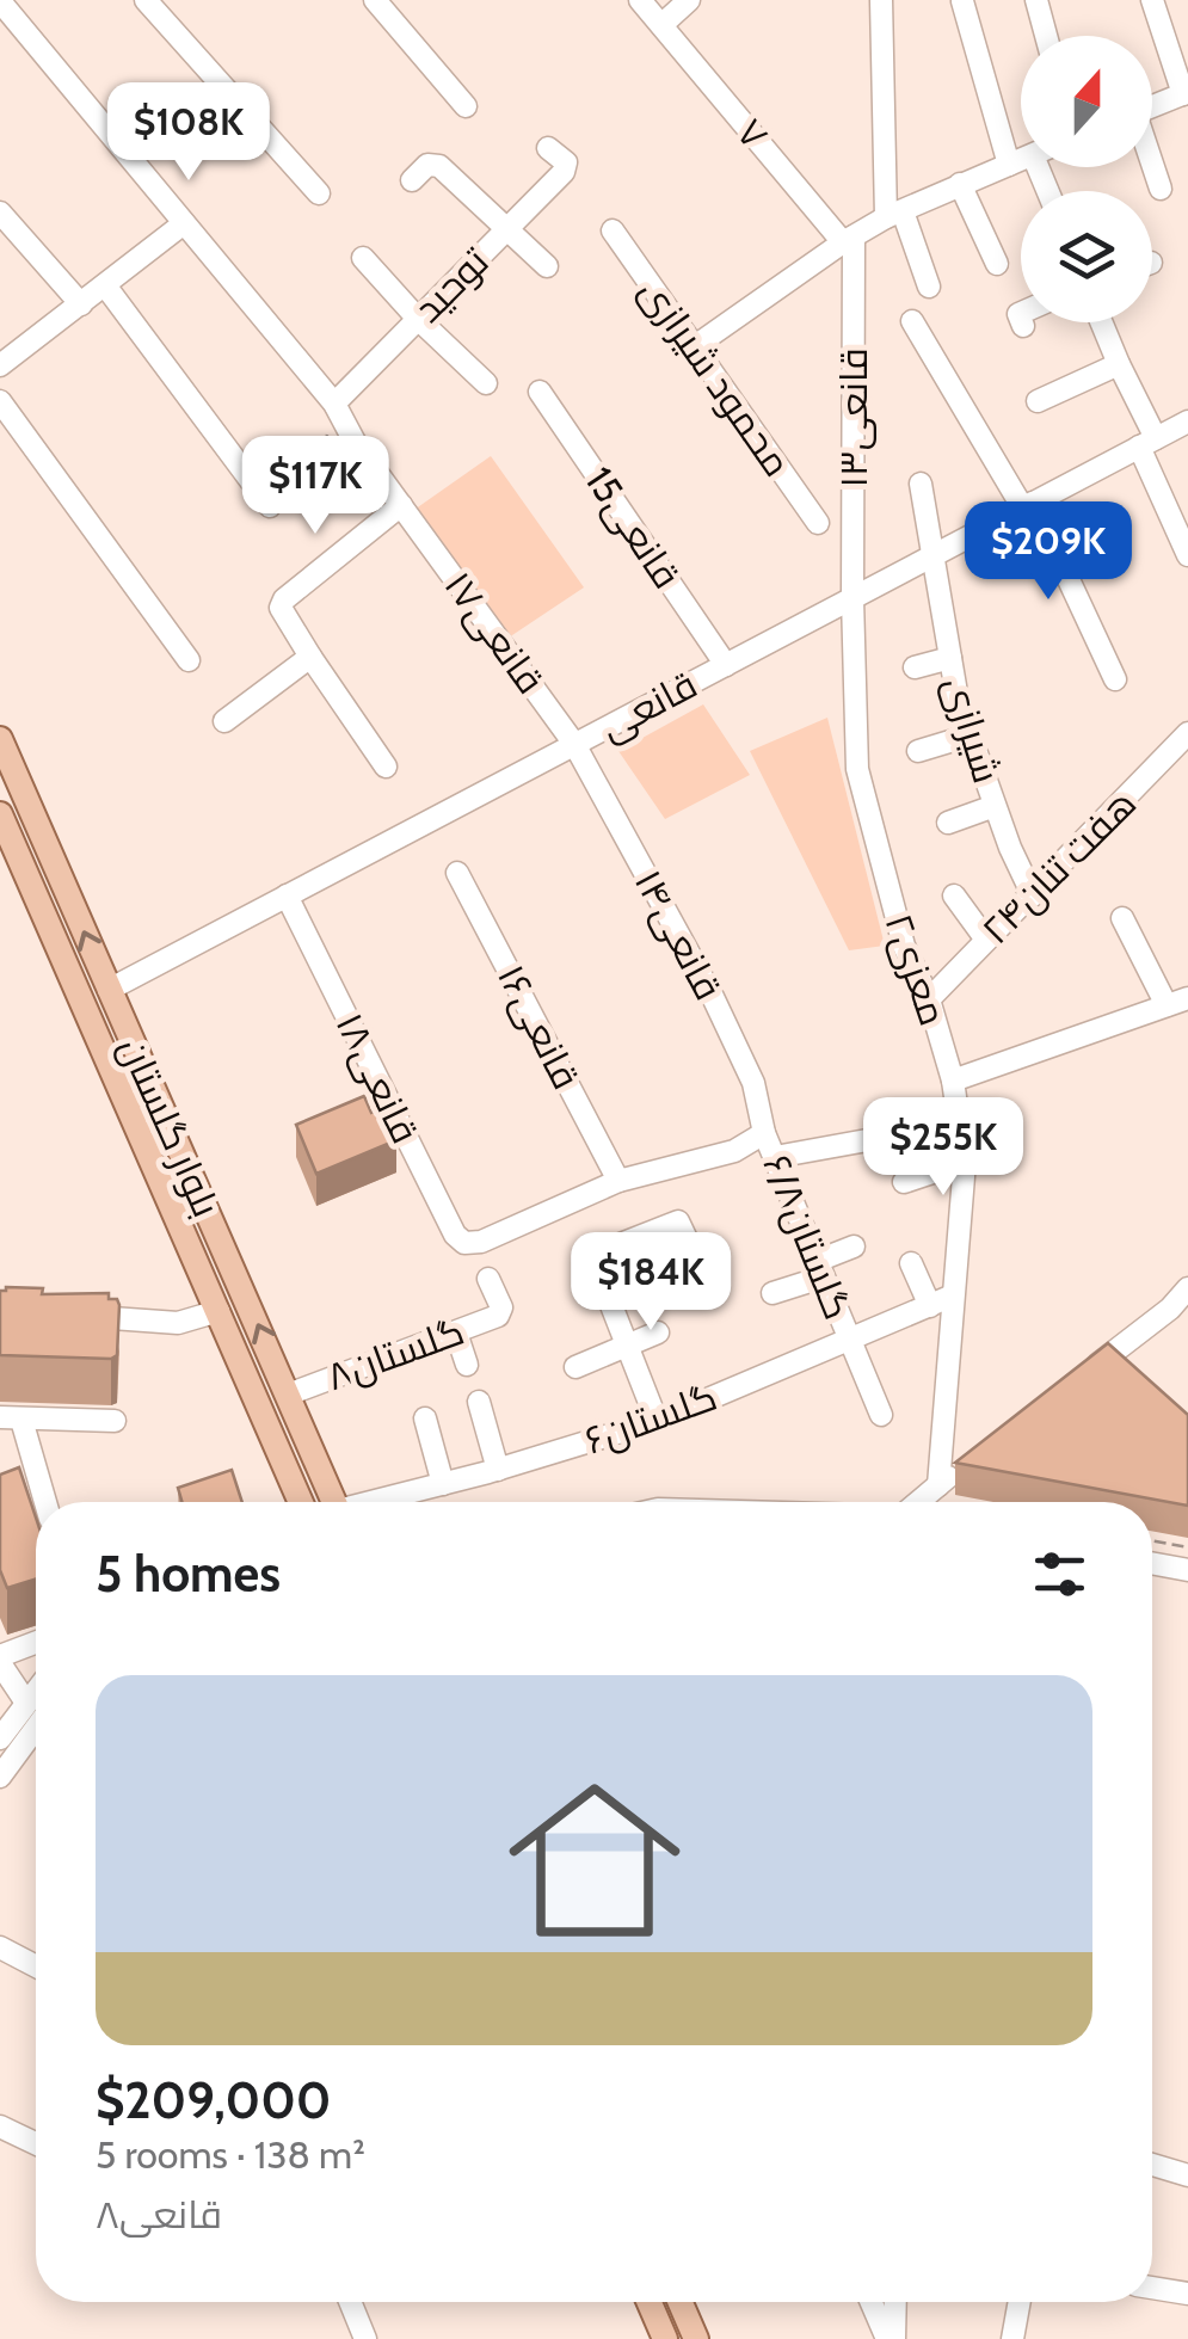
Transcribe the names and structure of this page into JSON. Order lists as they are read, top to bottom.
{
  "streets": {
    "main road": ["بلوار گلستان"],
    "street": [
      "۷",
      "توحید",
      "محمود شیرازی",
      "۱۳قانعی",
      "15قانعی",
      "۱۷قانعی",
      "قانعی",
      "شیرازی",
      "هفت تنان۲۴",
      "۱۴قانعی",
      "۲معزی",
      "۱۶قانعی",
      "۱۸قانعی",
      "۶/۸گلستان",
      "گلستان۸",
      "گلستان۶"
    ]
  },
  "crossings": [
    ["۷", "۱۳قانعی"],
    ["توحید", "۱۷قانعی"],
    ["۱۳قانعی", "قانعی"],
    ["۱۳قانعی", "۲معزی"],
    ["15قانعی", "قانعی"],
    ["۱۷قانعی", "قانعی"],
    ["۱۷قانعی", "۱۴قانعی"],
    ["قانعی", "شیرازی"],
    ["قانعی", "۱۴قانعی"],
    ["قانعی", "۲معزی"],
    ["قانعی", "۱۸قانعی"],
    ["قانعی", "بلوار گلستان"],
    ["شیرازی", "هفت تنان۲۴"],
    ["هفت تنان۲۴", "۲معزی"],
    ["۱۴قانعی", "۶/۸گلستان"],
    ["۲معزی", "گلستان۶"],
    ["۱۶قانعی", "۱۸قانعی"],
    ["بلوار گلستان", "گلستان۸"],
    ["۶/۸گلستان", "گلستان۶"]
  ],
  "north": "top",
  "page": {
    "price": [
      "$108K",
      "$117K",
      "$209K",
      "$255K",
      "$184K"
    ],
    "heading": "5 homes",
    "list": [
      {
        "name": "$209,000",
        "note": "5 rooms · 138 m² · ۸قانعی"
      }
    ]
  }
}
